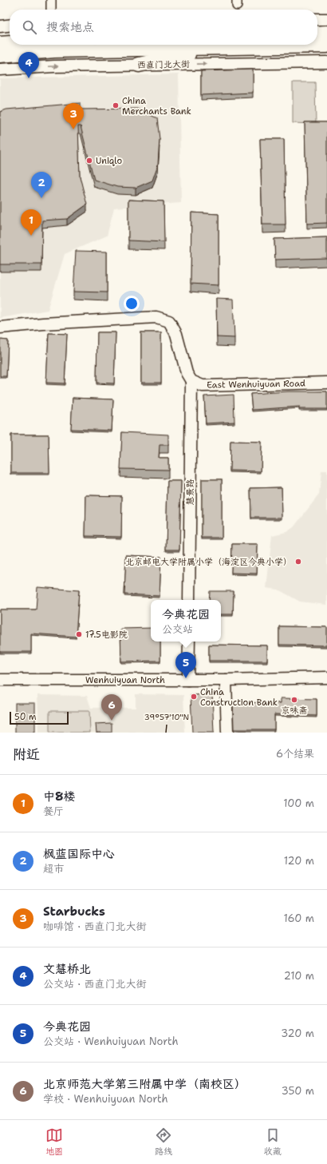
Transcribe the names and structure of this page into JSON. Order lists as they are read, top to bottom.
{
  "streets": {
    "street": [
      "西直门北大街",
      "East Wenhuiyuan Road",
      "慧景路",
      "Wenhuiyuan North"
    ]
  },
  "crossings": [
    ["East Wenhuiyuan Road", "慧景路"]
  ],
  "one_way": ["西直门北大街"],
  "places": [
    "China Merchants Bank",
    "Uniqlo",
    "北京邮电大学附属小学（海淀区今典小学）",
    "17.5电影院",
    "China Construction Bank",
    "京味斋"
  ],
  "scale_bar": "50 m",
  "page": {
    "search": "搜索地点",
    "pins": [
      "4",
      "3",
      "2",
      "1",
      "5",
      "6"
    ],
    "popup": ["今典花园", "公交站"],
    "scale": "50 m",
    "heading": ["附近", "6个结果"],
    "list": [
      {
        "mark": "1",
        "name": "中8楼",
        "note": "餐厅",
        "value": "100 m"
      },
      {
        "mark": "2",
        "name": "枫蓝国际中心",
        "note": "超市",
        "value": "120 m"
      },
      {
        "mark": "3",
        "name": "Starbucks",
        "note": "咖啡馆 · 西直门北大街",
        "value": "160 m"
      },
      {
        "mark": "4",
        "name": "文慧桥北",
        "note": "公交站 · 西直门北大街",
        "value": "210 m"
      },
      {
        "mark": "5",
        "name": "今典花园",
        "note": "公交站 · Wenhuiyuan North",
        "value": "320 m"
      },
      {
        "mark": "6",
        "name": "北京师范大学第三附属中学（南校区）",
        "note": "学校 · Wenhuiyuan North",
        "value": "350 m"
      }
    ],
    "nav": ["地图", "路线", "收藏"]
  },
  "coordinates": ["39°57'10\"N"]
}
